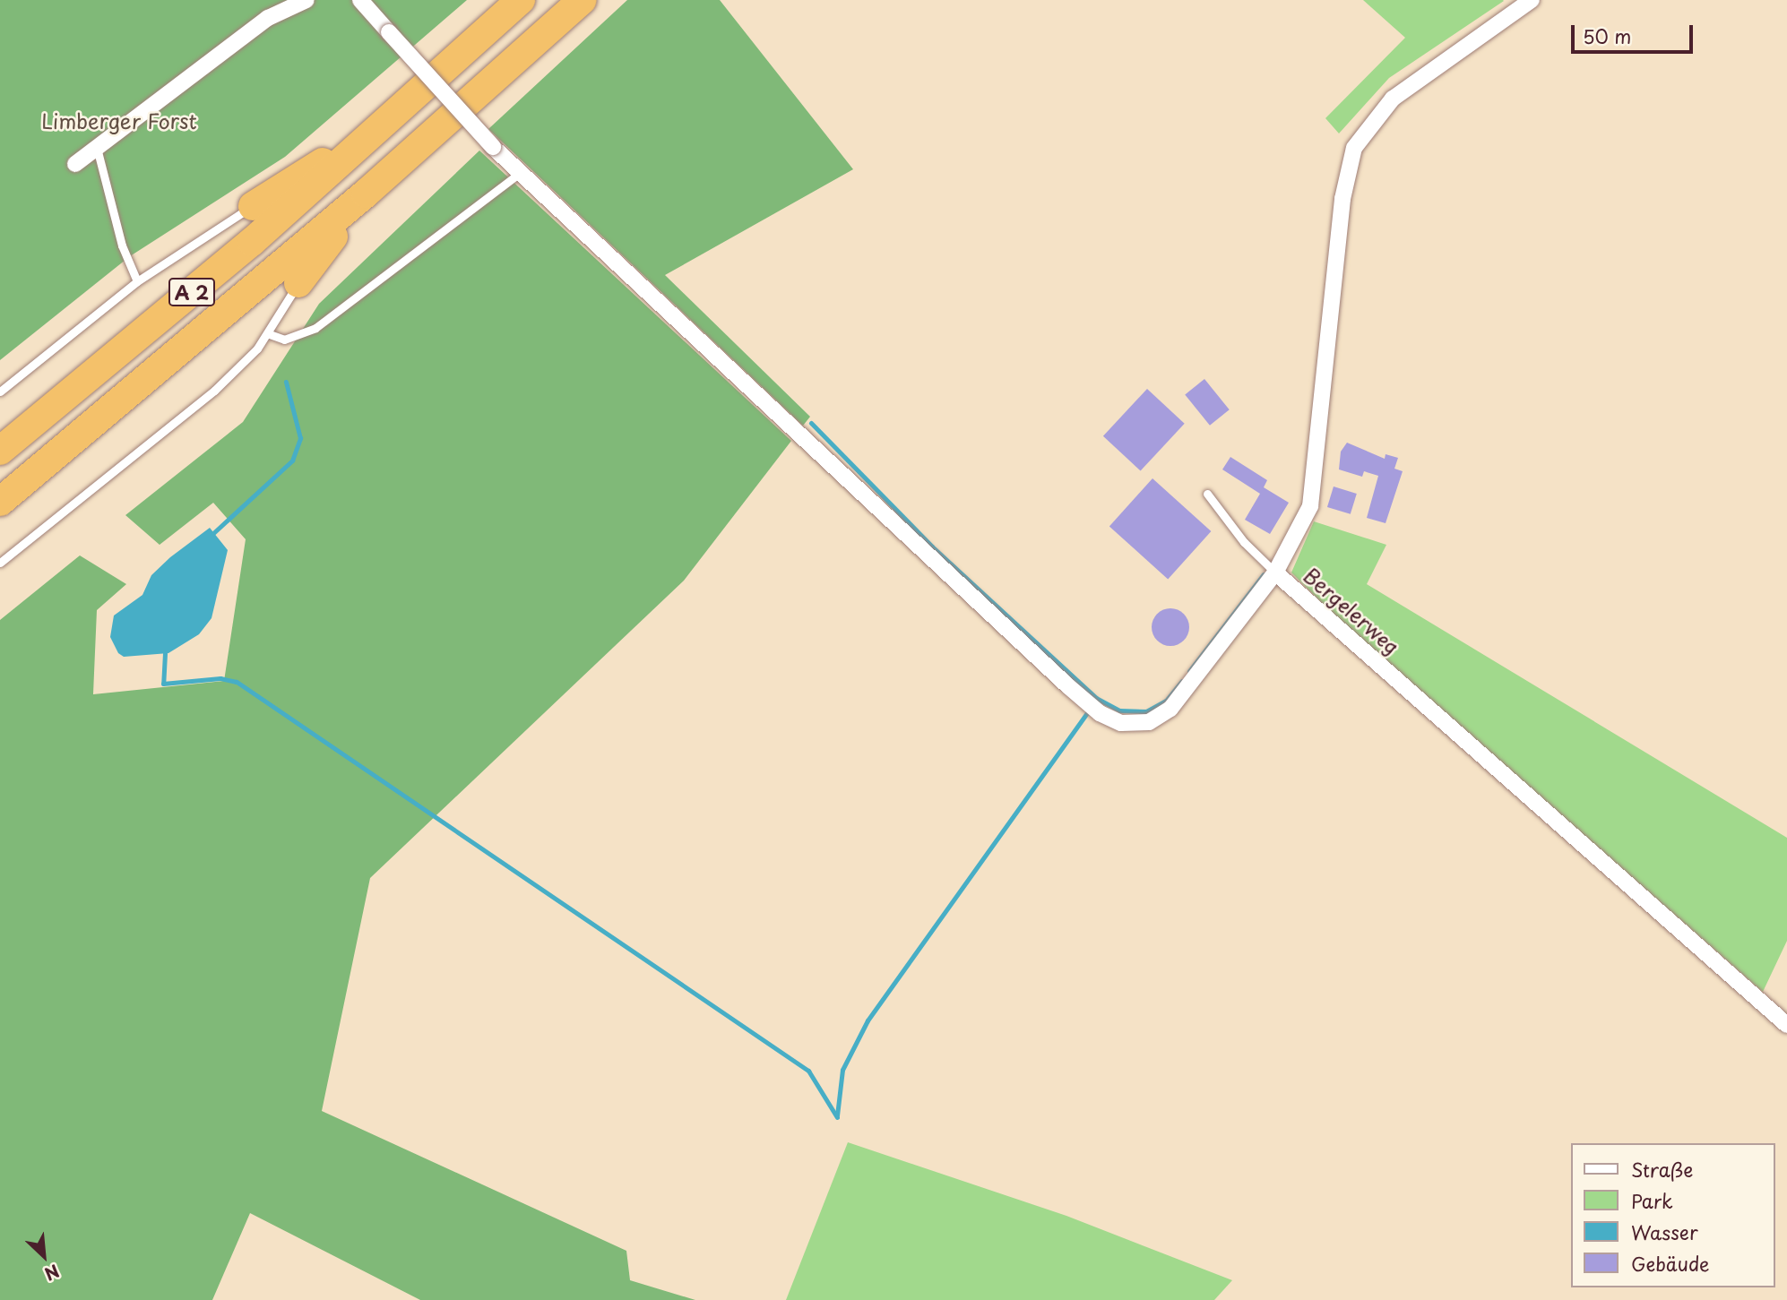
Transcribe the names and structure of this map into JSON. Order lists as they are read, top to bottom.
{
  "streets": {
    "highway": ["A 2"],
    "street": ["Bergelerweg"]
  },
  "parks": ["Limberger Forst"],
  "legend": [
    "Straße",
    "Park",
    "Wasser",
    "Gebäude"
  ],
  "scale_bar": "50 m",
  "north": "bottom right"
}
